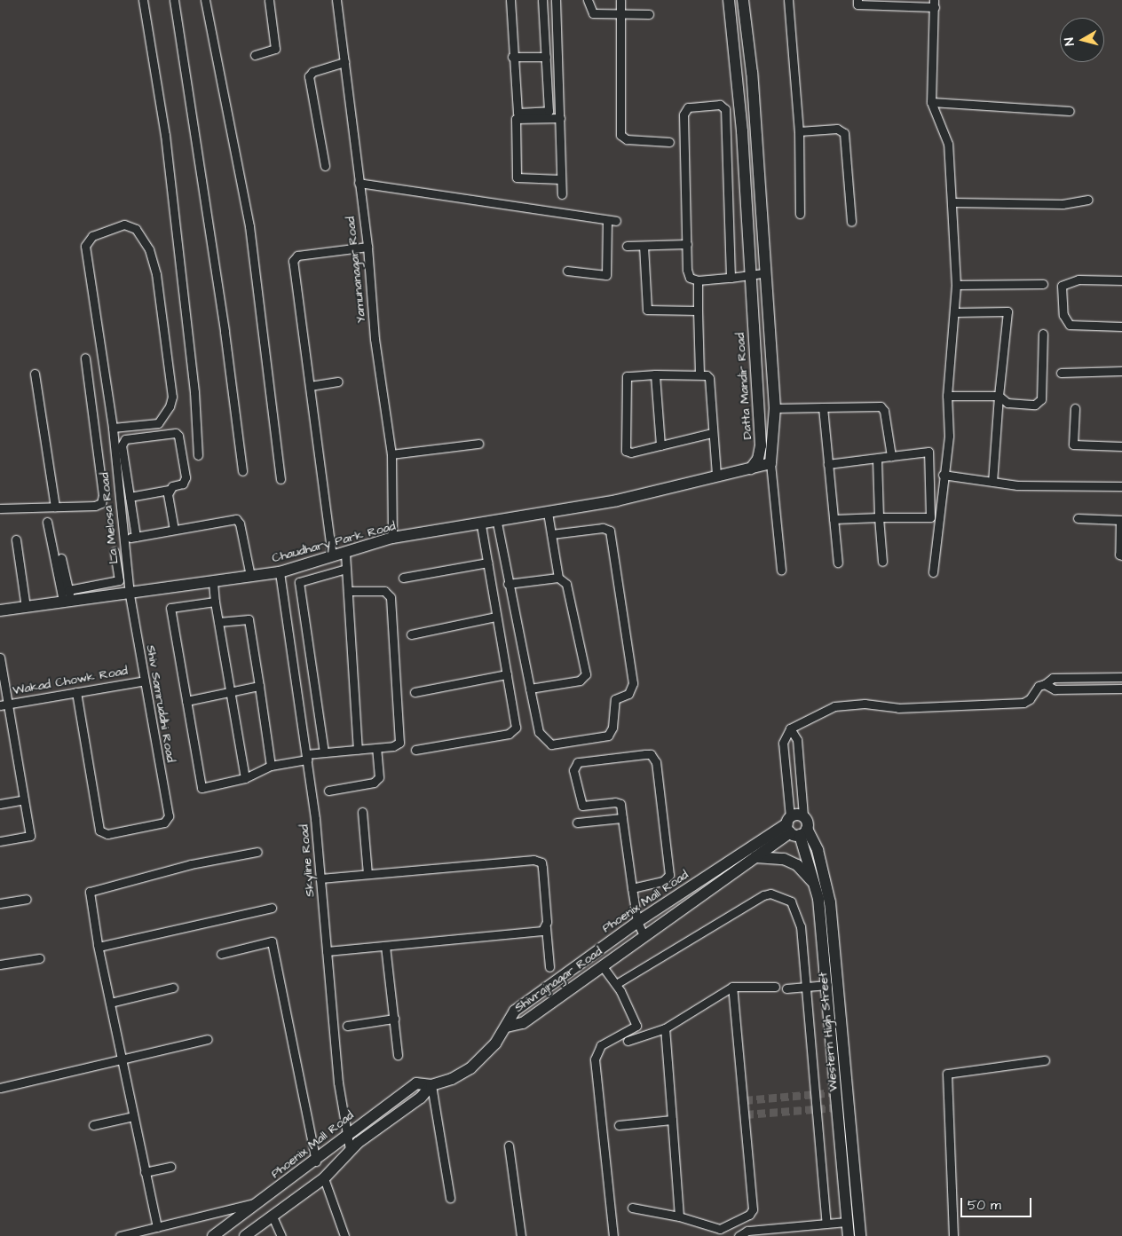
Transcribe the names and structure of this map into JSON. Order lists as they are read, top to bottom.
{
  "streets": {
    "street": [
      "Yamunanagar Road",
      "Datta Mandir Road",
      "La Melosa Road",
      "Chaudhary Park Road",
      "Wakad Chowk Road",
      "Shiv Samruddhi Road",
      "Skyline Road",
      "Phoenix Mall Road",
      "Shivrajnagar Road",
      "Western High Street"
    ]
  },
  "crossings": [
    ["Yamunanagar Road", "Chaudhary Park Road"],
    ["Datta Mandir Road", "Chaudhary Park Road"],
    ["La Melosa Road", "Chaudhary Park Road"],
    ["La Melosa Road", "Shiv Samruddhi Road"],
    ["Chaudhary Park Road", "Shiv Samruddhi Road"],
    ["Chaudhary Park Road", "Skyline Road"],
    ["Wakad Chowk Road", "Shiv Samruddhi Road"],
    ["Skyline Road", "Phoenix Mall Road"],
    ["Skyline Road", "Shivrajnagar Road"],
    ["Phoenix Mall Road", "Shivrajnagar Road"],
    ["Phoenix Mall Road", "Western High Street"]
  ],
  "scale_bar": "50 m",
  "north": "left"
}
